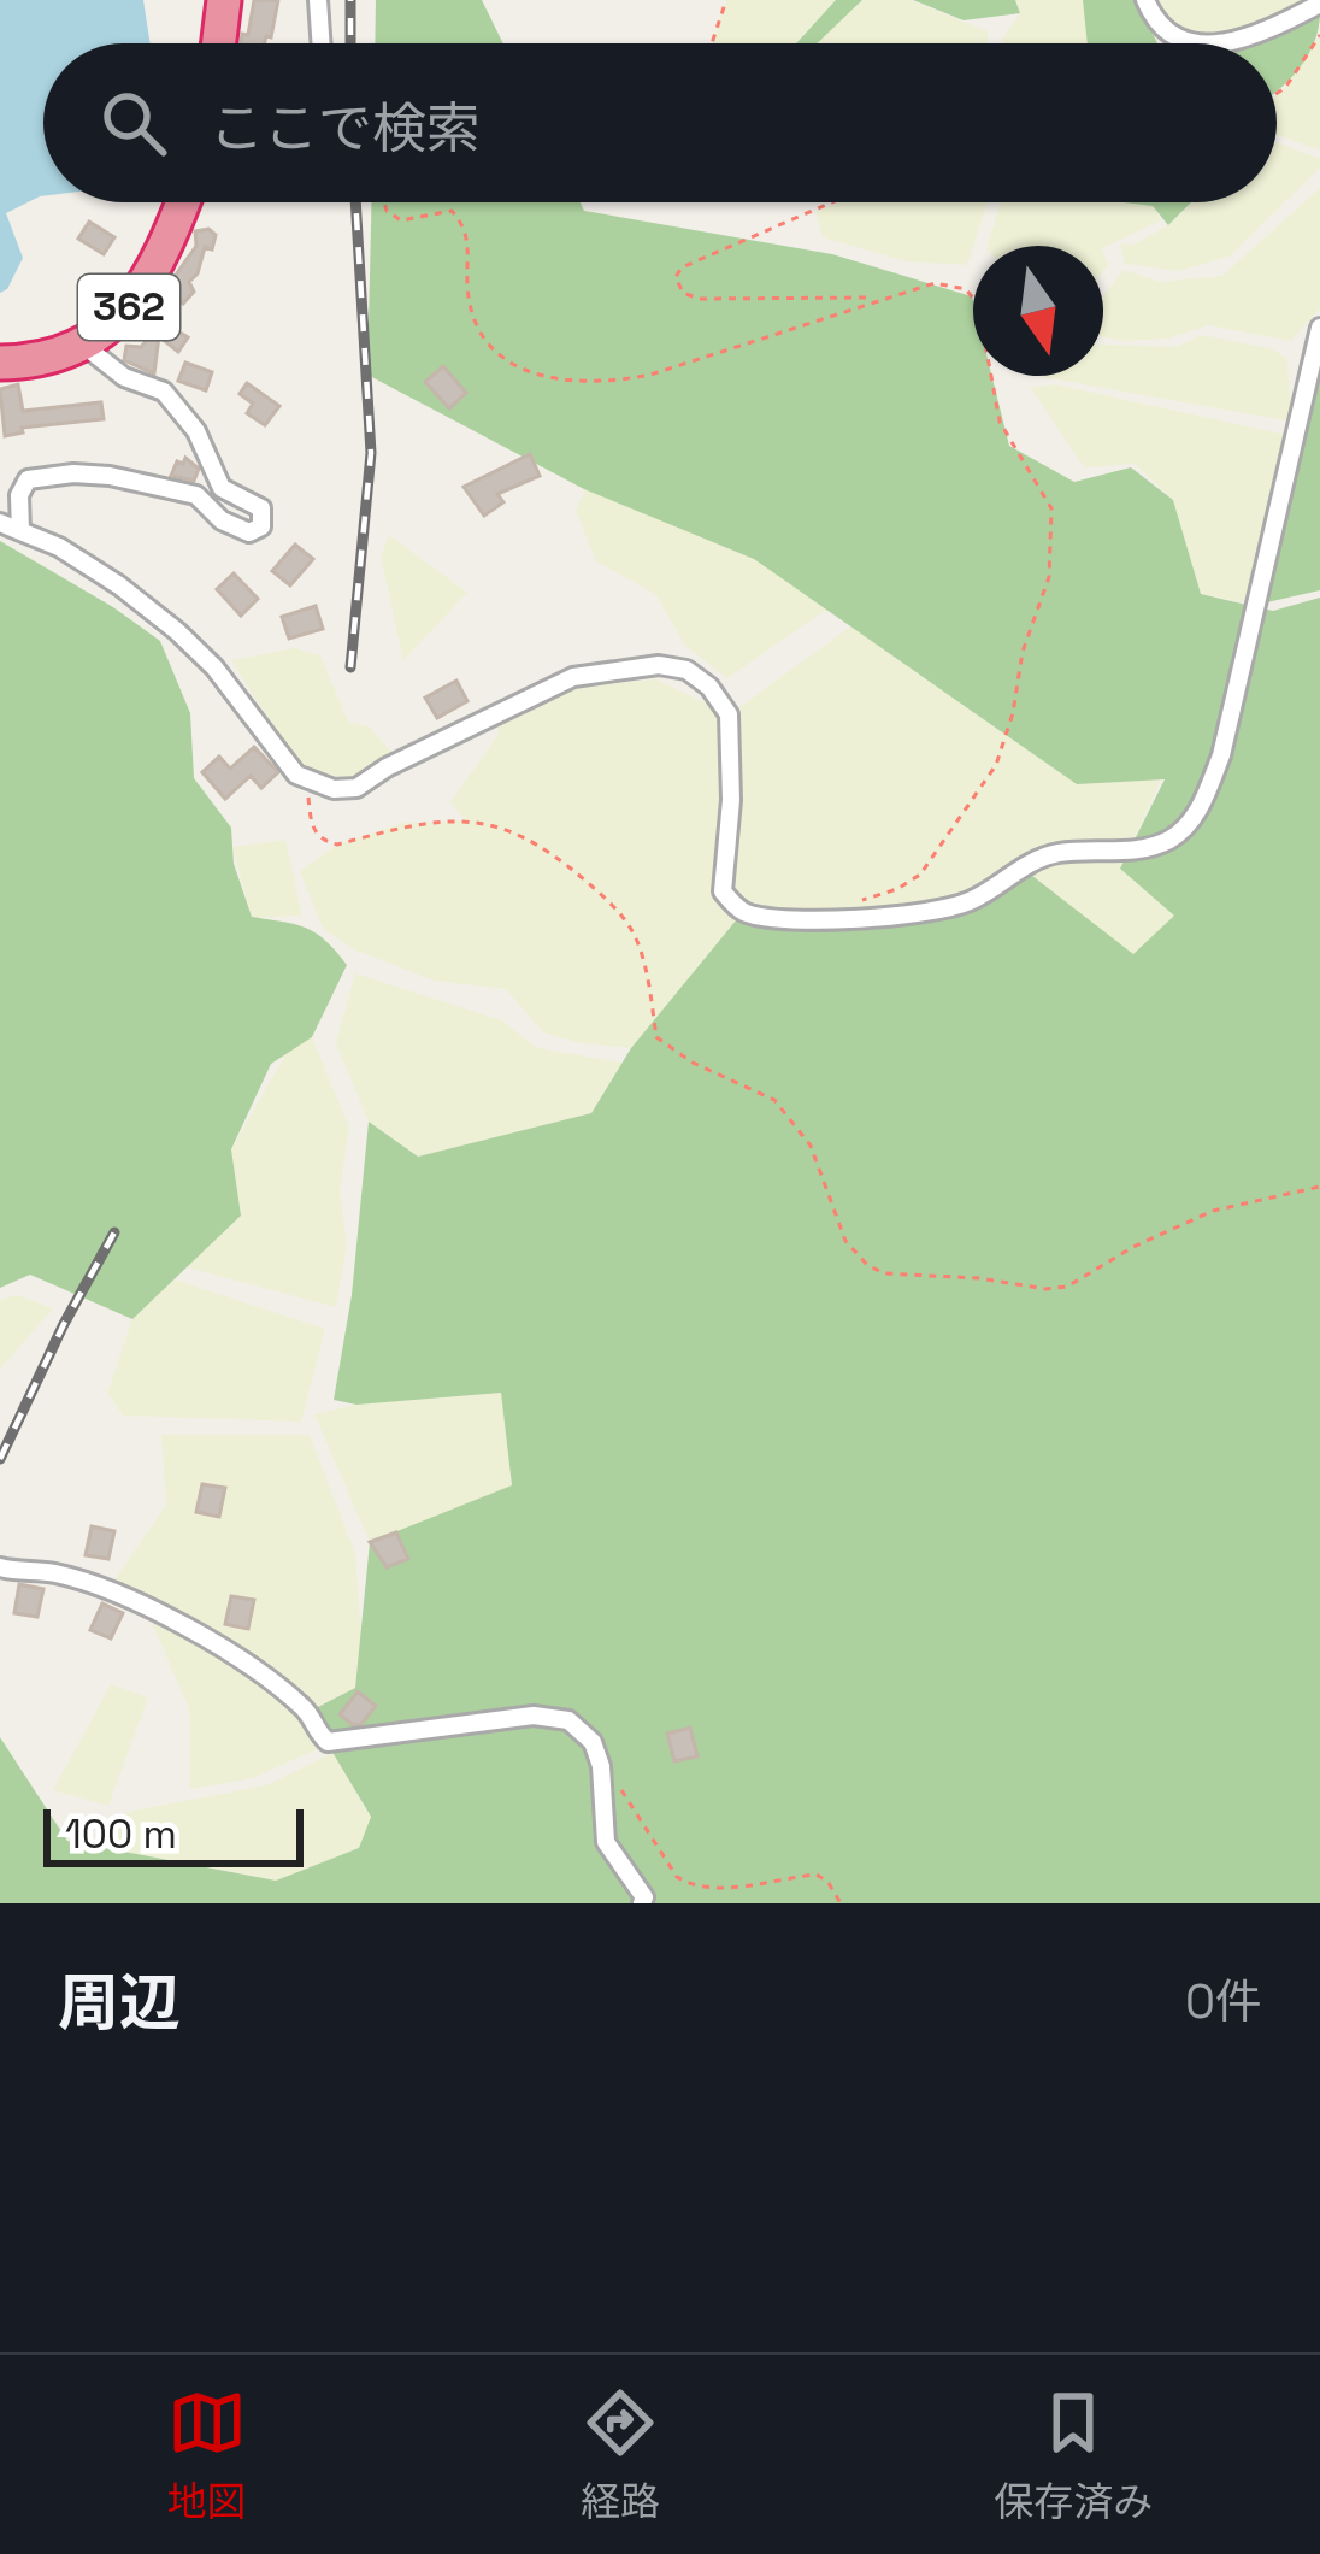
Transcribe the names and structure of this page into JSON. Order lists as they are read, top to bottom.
{
  "streets": {
    "highway": ["362"]
  },
  "scale_bar": "100 m",
  "north": "bottom",
  "page": {
    "search": "ここで検索",
    "scale": "100 m",
    "heading": ["周辺", "0件"],
    "nav": ["地図", "経路", "保存済み"]
  }
}
